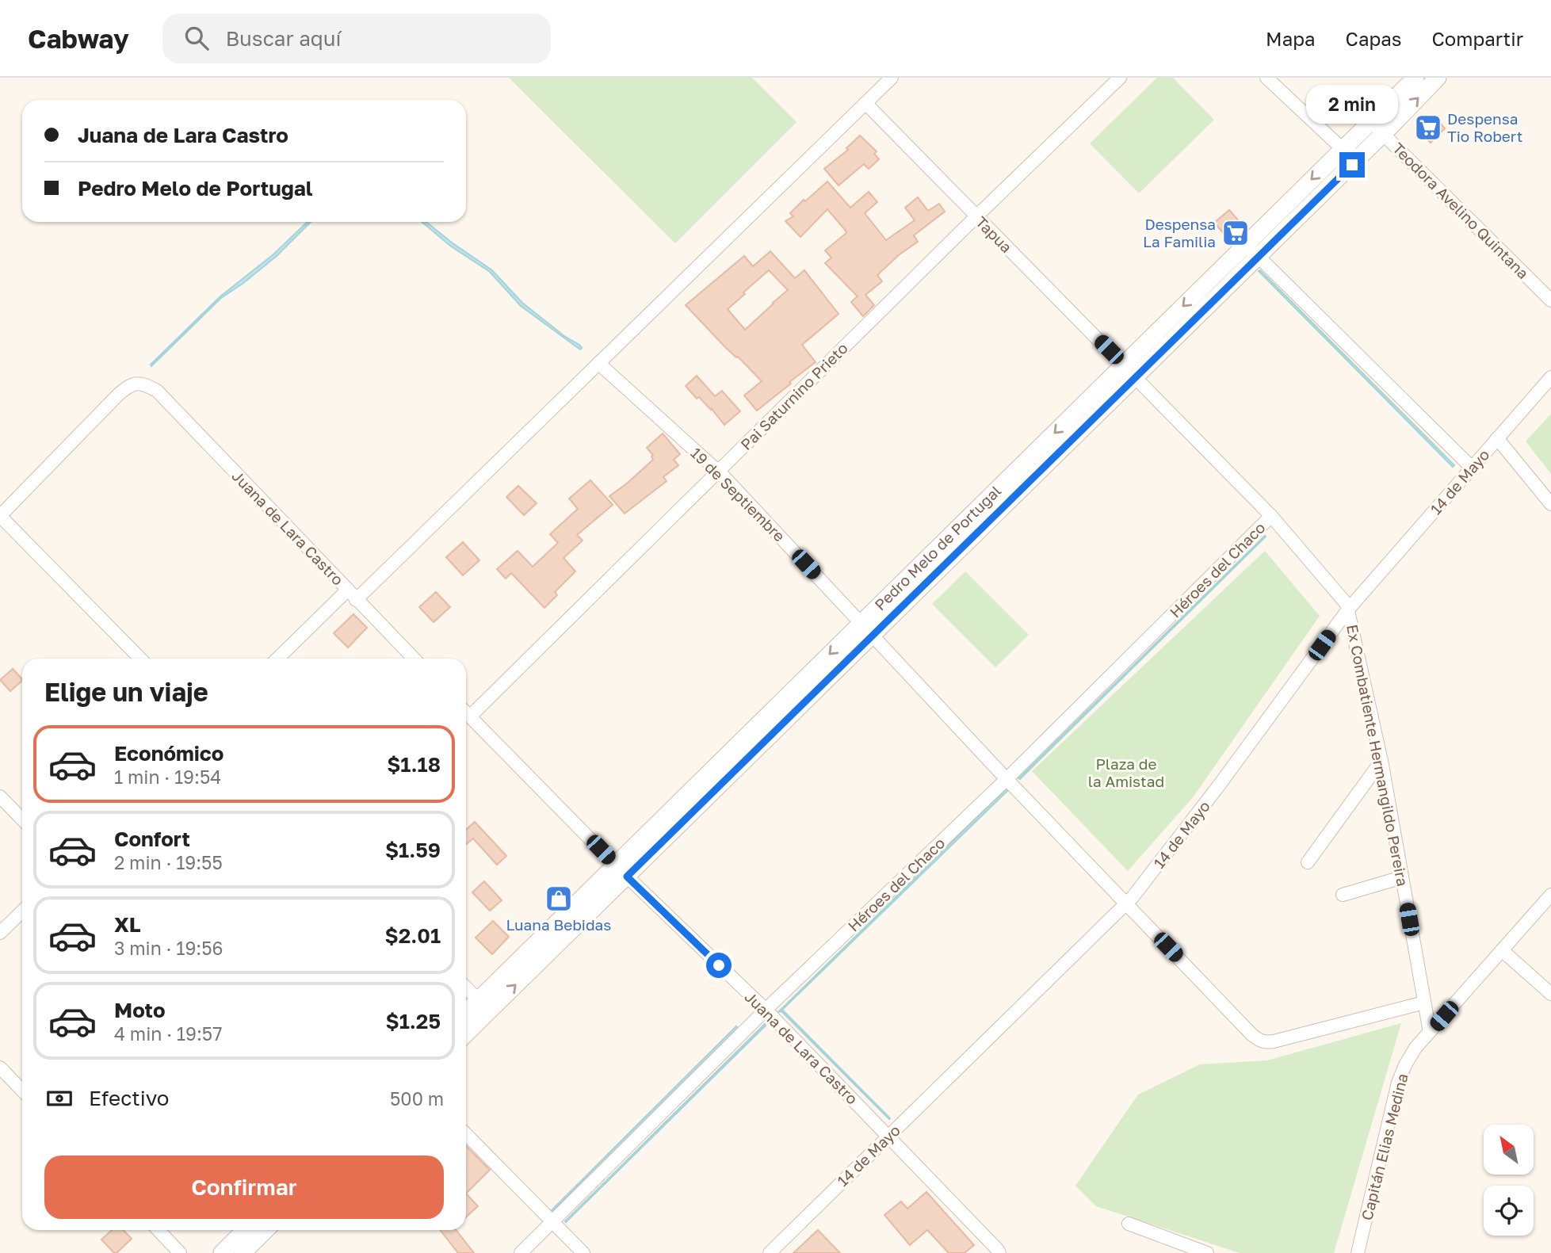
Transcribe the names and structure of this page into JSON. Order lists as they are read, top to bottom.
{
  "streets": {
    "street": [
      "Teodora Avelino Quintana",
      "Tapua",
      "Pai Saturnino Prieto",
      "14 de Mayo",
      "19 de Septiembre",
      "Juana de Lara Castro",
      "Pedro Melo de Portugal",
      "Héroes del Chaco",
      "Ex Combatiente Hermangildo Pereira",
      "Capitán Elias Medina"
    ]
  },
  "crossings": [
    ["Teodora Avelino Quintana", "Pedro Melo de Portugal"],
    ["Tapua", "Pai Saturnino Prieto"],
    ["Tapua", "Pedro Melo de Portugal"],
    ["Tapua", "Ex Combatiente Hermangildo Pereira"],
    ["Pai Saturnino Prieto", "19 de Septiembre"],
    ["Pai Saturnino Prieto", "Juana de Lara Castro"],
    ["14 de Mayo", "19 de Septiembre"],
    ["14 de Mayo", "Juana de Lara Castro"],
    ["14 de Mayo", "Ex Combatiente Hermangildo Pereira"],
    ["19 de Septiembre", "Pedro Melo de Portugal"],
    ["19 de Septiembre", "Héroes del Chaco"],
    ["19 de Septiembre", "Ex Combatiente Hermangildo Pereira"],
    ["Juana de Lara Castro", "Pedro Melo de Portugal"],
    ["Juana de Lara Castro", "Héroes del Chaco"],
    ["Pedro Melo de Portugal", "Ex Combatiente Hermangildo Pereira"],
    ["Héroes del Chaco", "Ex Combatiente Hermangildo Pereira"],
    ["Ex Combatiente Hermangildo Pereira", "Capitán Elias Medina"]
  ],
  "parks": ["Plaza de la Amistad"],
  "places": {
    "supermarket": ["Despensa Tio Robert", "Despensa La Familia"],
    "shop": ["Luana Bebidas"]
  },
  "north": "top left",
  "page": {
    "header": "Cabway",
    "search": "Buscar aquí",
    "nav": ["Mapa", "Capas", "Compartir"],
    "bubble": "2 min",
    "banner": ["Juana de Lara Castro", "Pedro Melo de Portugal"],
    "heading": "Elige un viaje",
    "list": [
      {
        "name": "Económico",
        "note": "1 min · 19:54",
        "value": "$1.18"
      },
      {
        "name": "Confort",
        "note": "2 min · 19:55",
        "value": "$1.59"
      },
      {
        "name": "XL",
        "note": "3 min · 19:56",
        "value": "$2.01"
      },
      {
        "name": "Moto",
        "note": "4 min · 19:57",
        "value": "$1.25"
      }
    ],
    "pay": ["Efectivo", "500 m"],
    "buttons": "Confirmar"
  }
}
